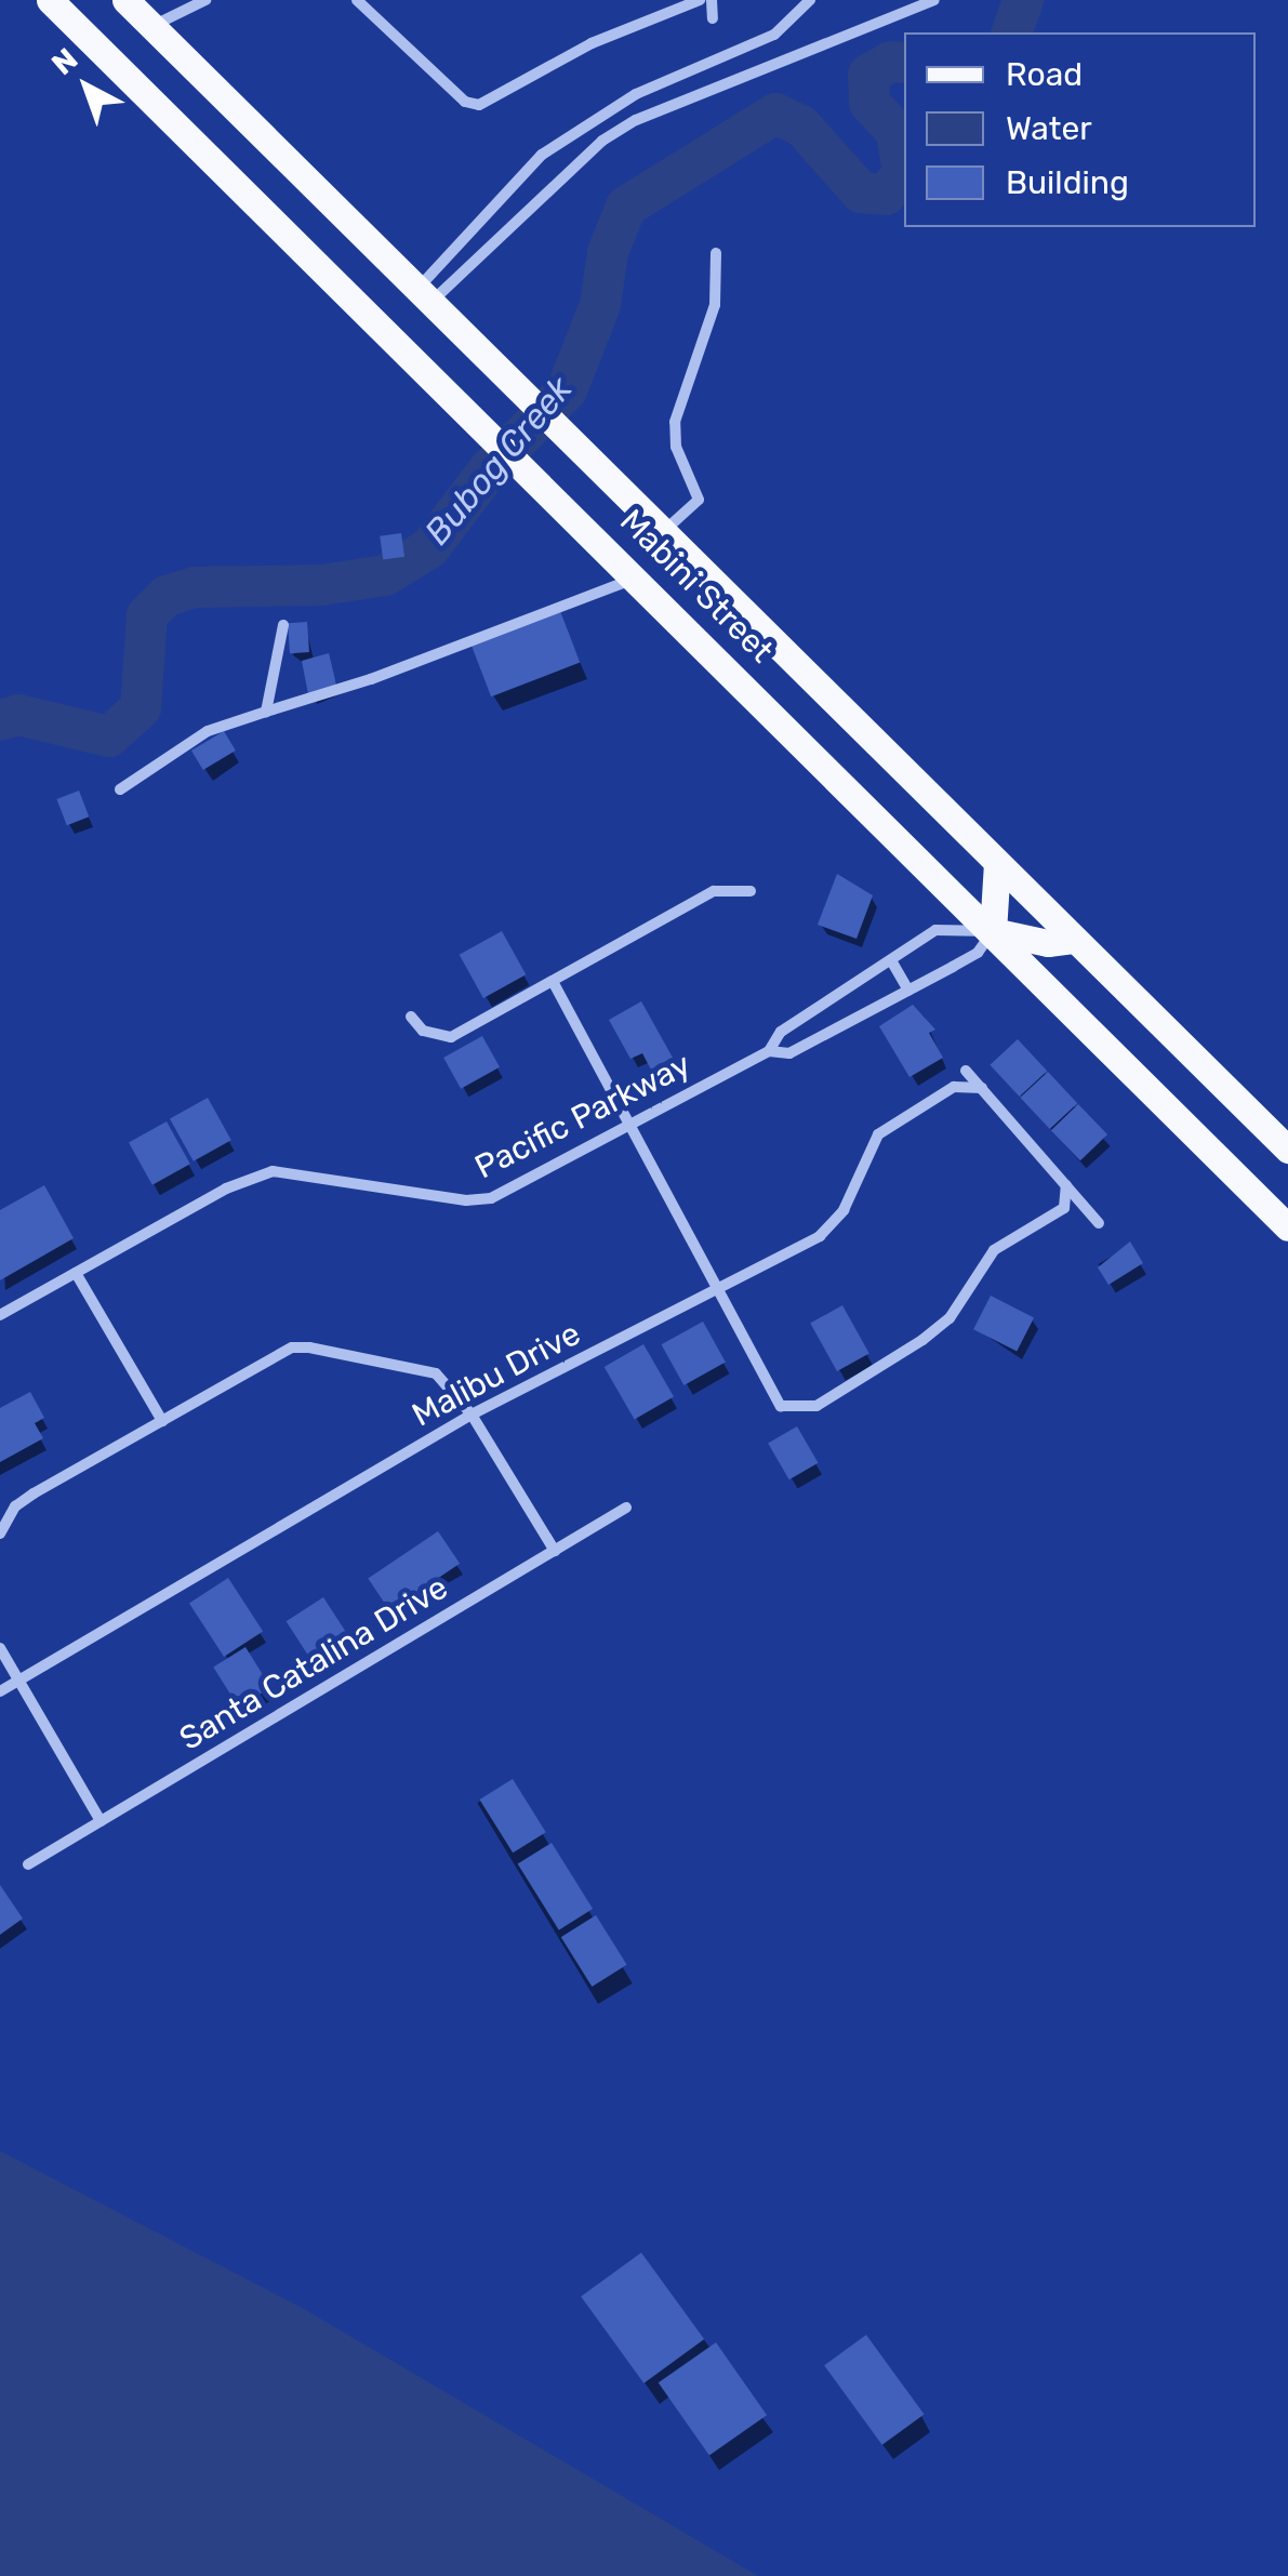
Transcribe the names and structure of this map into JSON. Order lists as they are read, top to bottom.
{
  "streets": {
    "main road": ["Mabini Street"],
    "street": ["Pacific Parkway", "Malibu Drive", "Santa Catalina Drive"]
  },
  "crossings": [
    ["Mabini Street", "Pacific Parkway"]
  ],
  "water": ["Bubog Creek"],
  "legend": ["Road", "Water", "Building"],
  "north": "top left"
}
